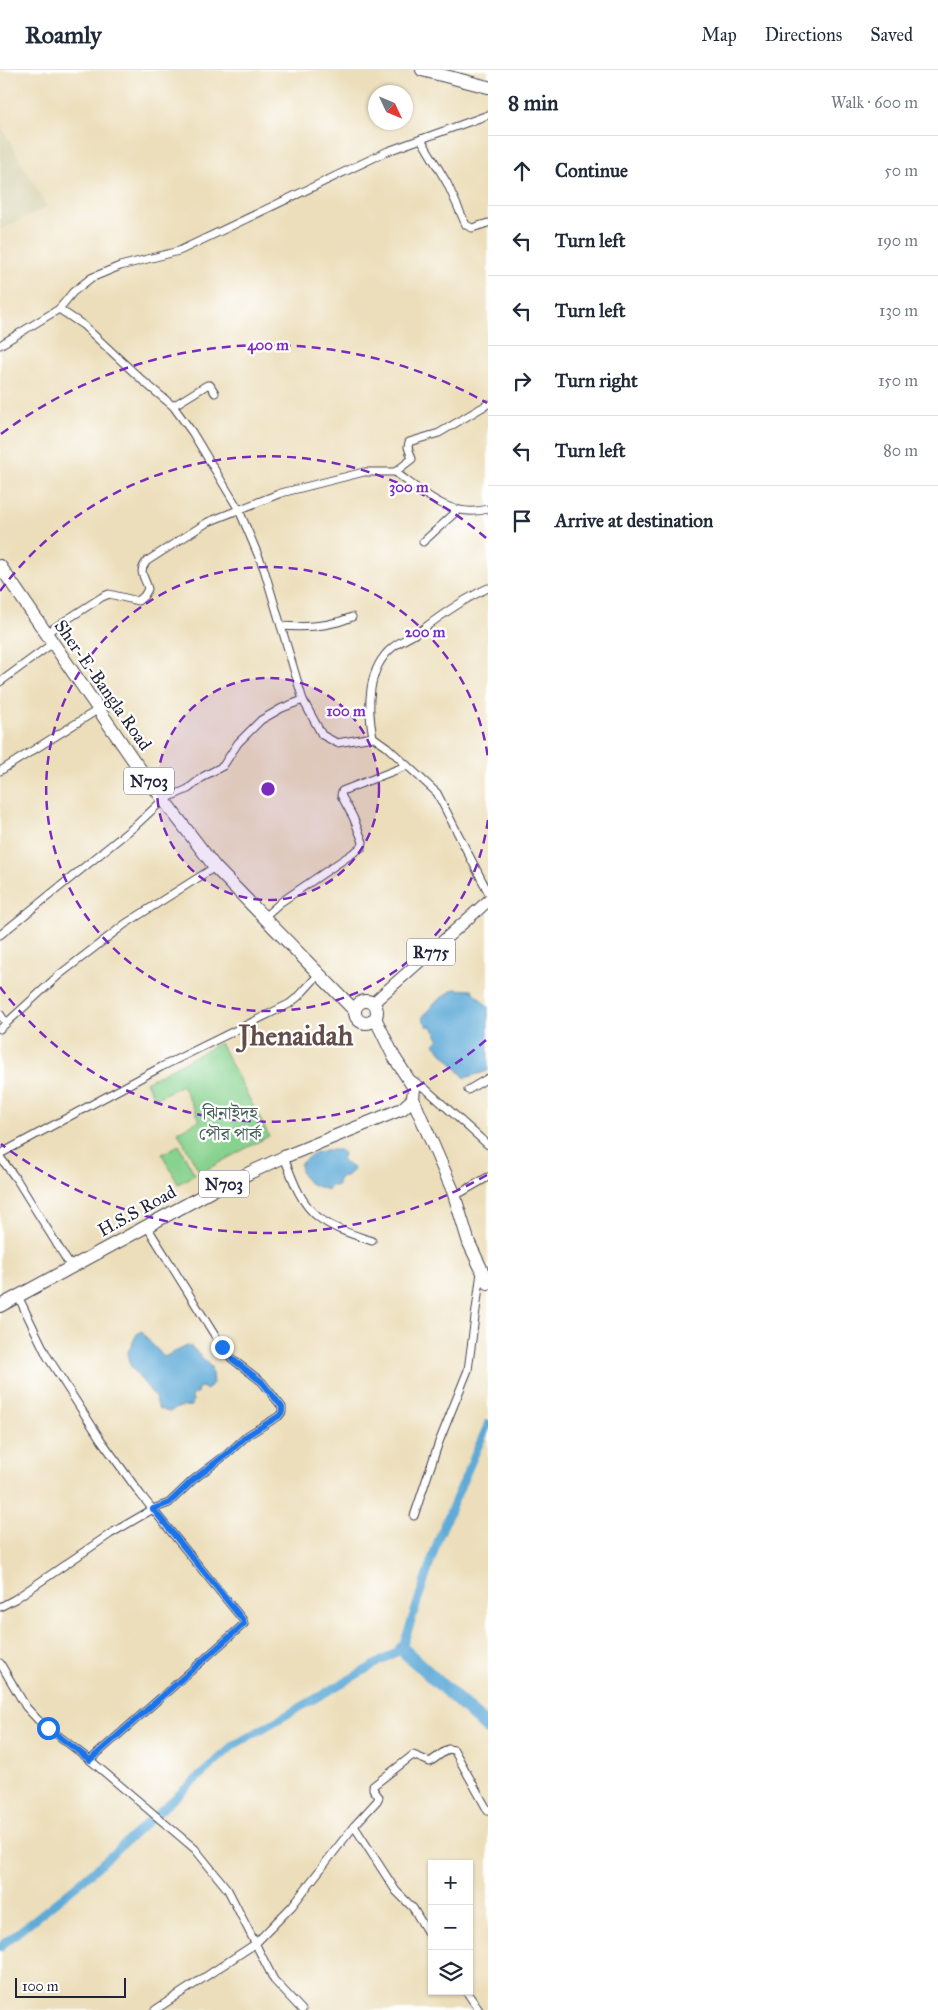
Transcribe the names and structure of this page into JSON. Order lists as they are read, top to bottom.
{
  "streets": {
    "highway": ["Sher-E-Bangla Road", "N703", "H.S.S Road"],
    "main road": ["R775"]
  },
  "crossings": [
    ["Sher-E-Bangla Road", "N703"],
    ["Sher-E-Bangla Road", "R775"],
    ["N703", "R775"],
    ["N703", "H.S.S Road"]
  ],
  "districts": ["Jhenaidah"],
  "parks": ["ঝিনাইদহ পৌর পার্ক"],
  "scale_bar": "100 m",
  "north": "bottom right",
  "page": {
    "header": "Roamly",
    "nav": ["Map", "Directions", "Saved"],
    "heading": ["8 min", "Walk · 600 m"],
    "list": [
      ["Continue", "50 m"],
      ["Turn left", "190 m"],
      ["Turn left", "130 m"],
      ["Turn right", "150 m"],
      ["Turn left", "80 m"],
      "Arrive at destination"
    ],
    "map_buttons": ["+", "−"],
    "scale": "100 m"
  },
  "rings": [
    "400 m",
    "300 m",
    "200 m",
    "100 m"
  ]
}
